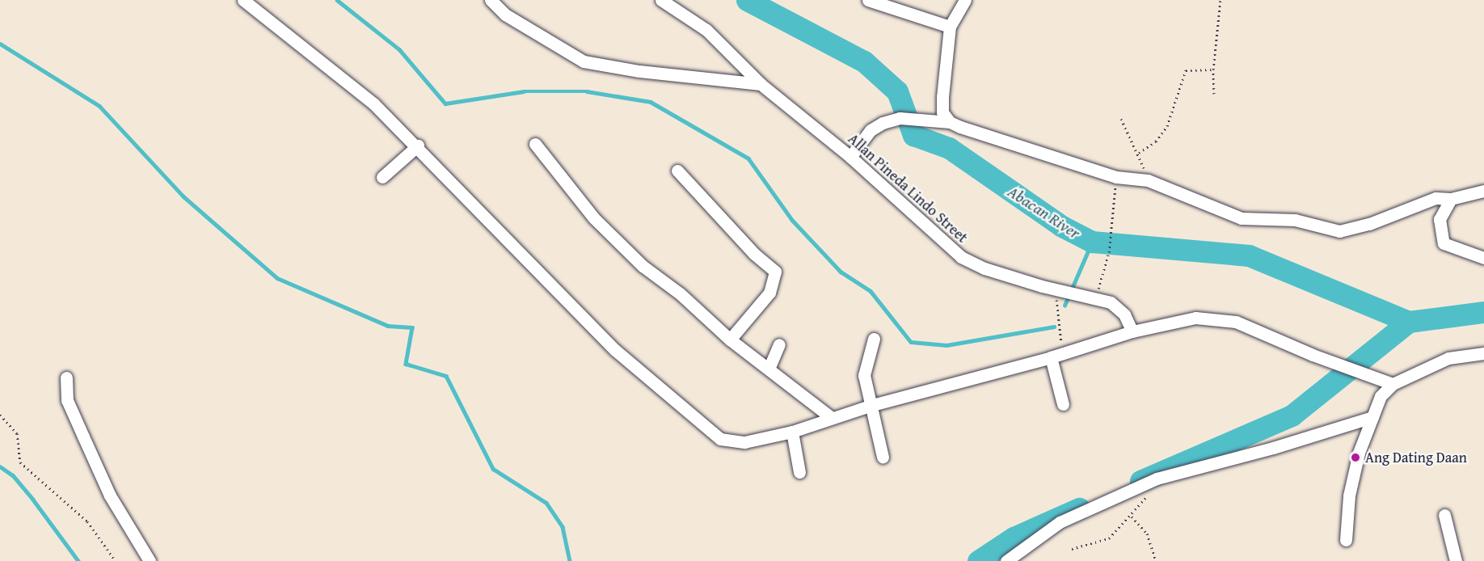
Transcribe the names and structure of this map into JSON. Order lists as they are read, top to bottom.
{
  "streets": {
    "street": ["Allan Pineda Lindo Street"]
  },
  "water": ["Abacan River"],
  "places": ["Ang Dating Daan"]
}
